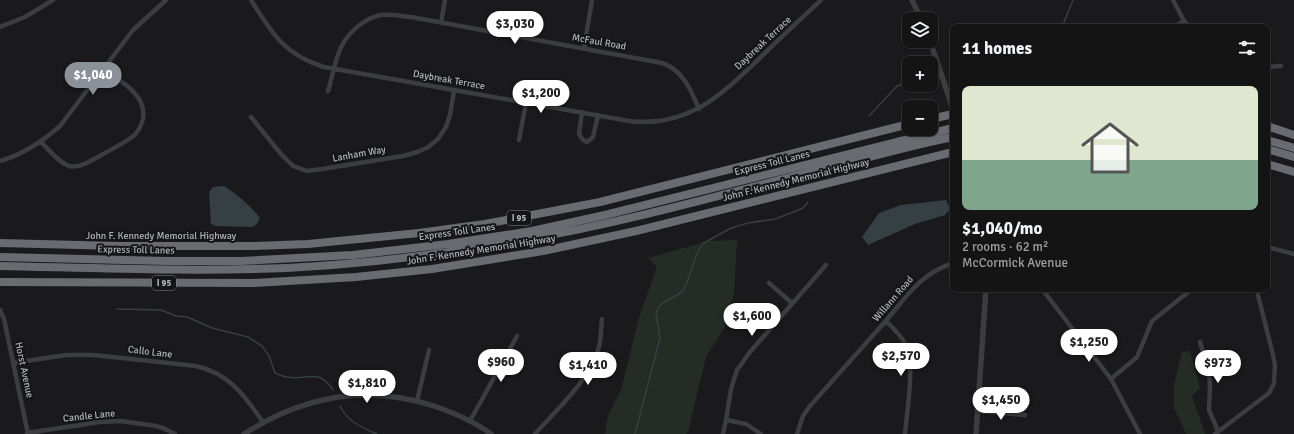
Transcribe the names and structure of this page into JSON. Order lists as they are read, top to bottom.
{
  "streets": {
    "highway": ["Express Toll Lanes", "John F. Kennedy Memorial Highway", "I 95"],
    "street": [
      "McFaul Road",
      "Daybreak Terrace",
      "Lanham Way",
      "Willann Road",
      "Callo Lane",
      "Horst Avenue",
      "Candle Lane"
    ]
  },
  "crossings": [
    ["McFaul Road", "Daybreak Terrace"],
    ["Daybreak Terrace", "Lanham Way"],
    ["Callo Lane", "Horst Avenue"],
    ["Horst Avenue", "Candle Lane"]
  ],
  "page": {
    "price": [
      "$3,030",
      "$1,040",
      "$1,200",
      "$1,600",
      "$1,250",
      "$2,570",
      "$960",
      "$973",
      "$1,410",
      "$1,810",
      "$1,450"
    ],
    "map_buttons": ["+", "−"],
    "heading": "11 homes",
    "list": [
      {
        "name": "$1,040/mo",
        "note": "2 rooms · 62 m² · McCormick Avenue"
      }
    ]
  }
}
